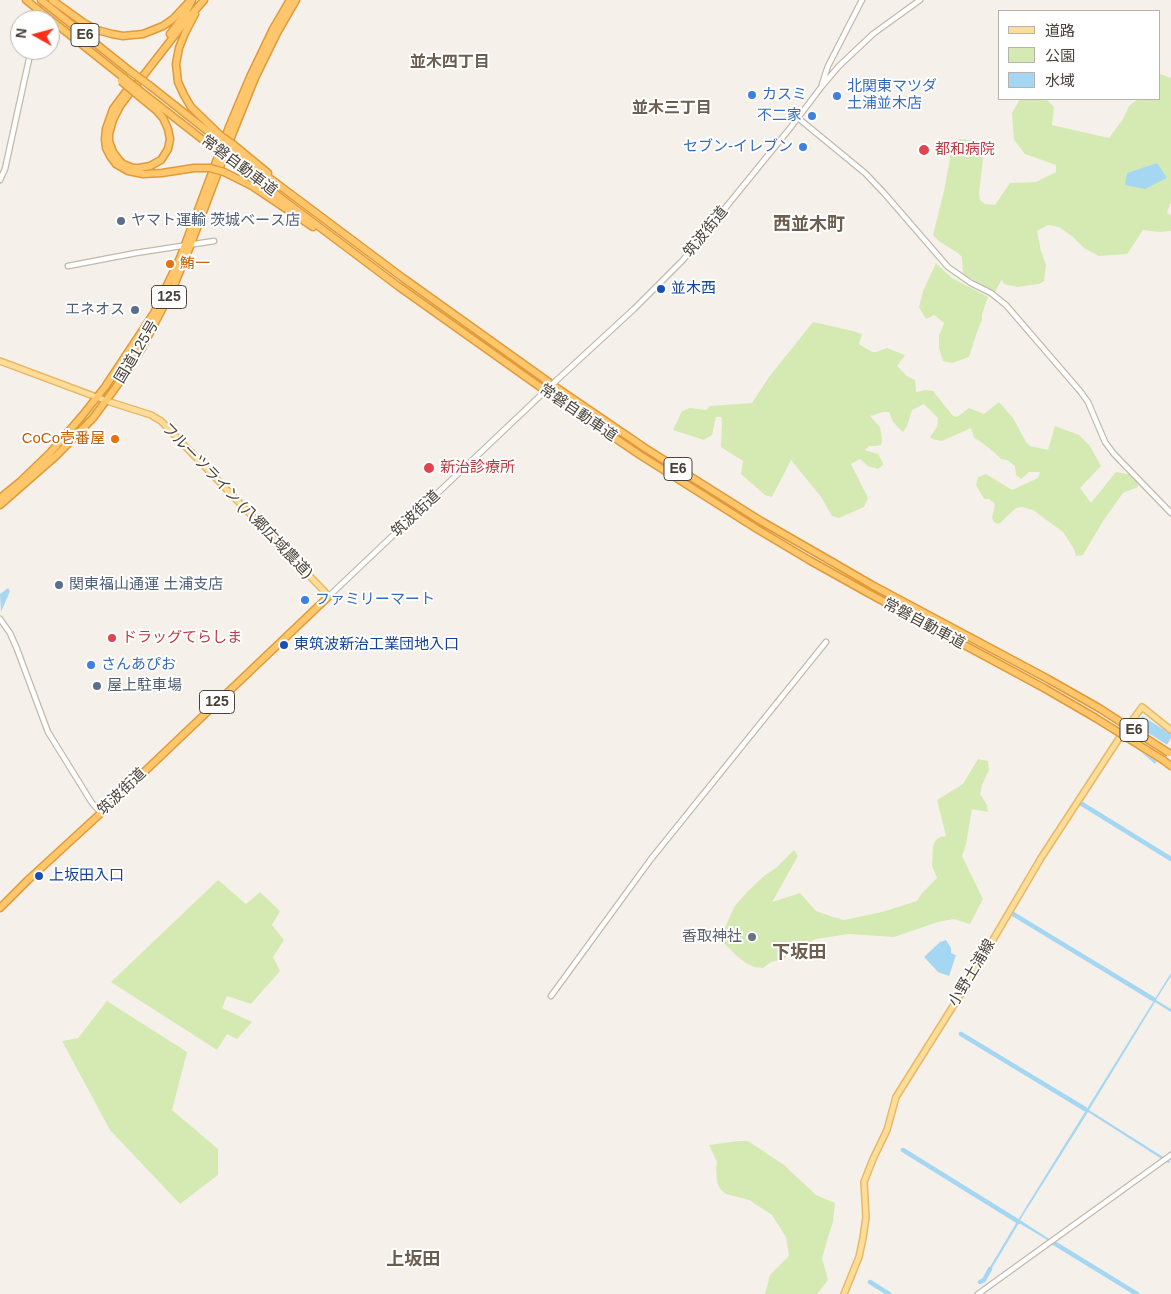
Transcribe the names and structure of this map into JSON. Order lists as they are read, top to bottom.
{
  "streets": {
    "highway": [
      "E6",
      "常磐自動車道",
      "筑波街道",
      "125",
      "国道125号"
    ],
    "main road": ["フルーツライン (八郷広域農道)", "小野土浦線"]
  },
  "crossings": [
    ["筑波街道", "フルーツライン (八郷広域農道)"],
    ["国道125号", "フルーツライン (八郷広域農道)"]
  ],
  "districts": [
    "並木四丁目",
    "並木三丁目",
    "西並木町",
    "下坂田",
    "上坂田"
  ],
  "places": [
    "カスミ",
    "北関東マツダ 土浦並木店",
    "不二家",
    "セブン-イレブン",
    "都和病院",
    "ヤマト運輸 茨城ベース店",
    "鮪一",
    "並木西",
    "エネオス",
    "CoCo壱番屋",
    "新治診療所",
    "関東福山通運 土浦支店",
    "ファミリーマート",
    "ドラッグてらしま",
    "東筑波新治工業団地入口",
    "さんあぴお",
    "屋上駐車場",
    "上坂田入口",
    "香取神社"
  ],
  "legend": ["道路", "公園", "水域"],
  "north": "left"
}
